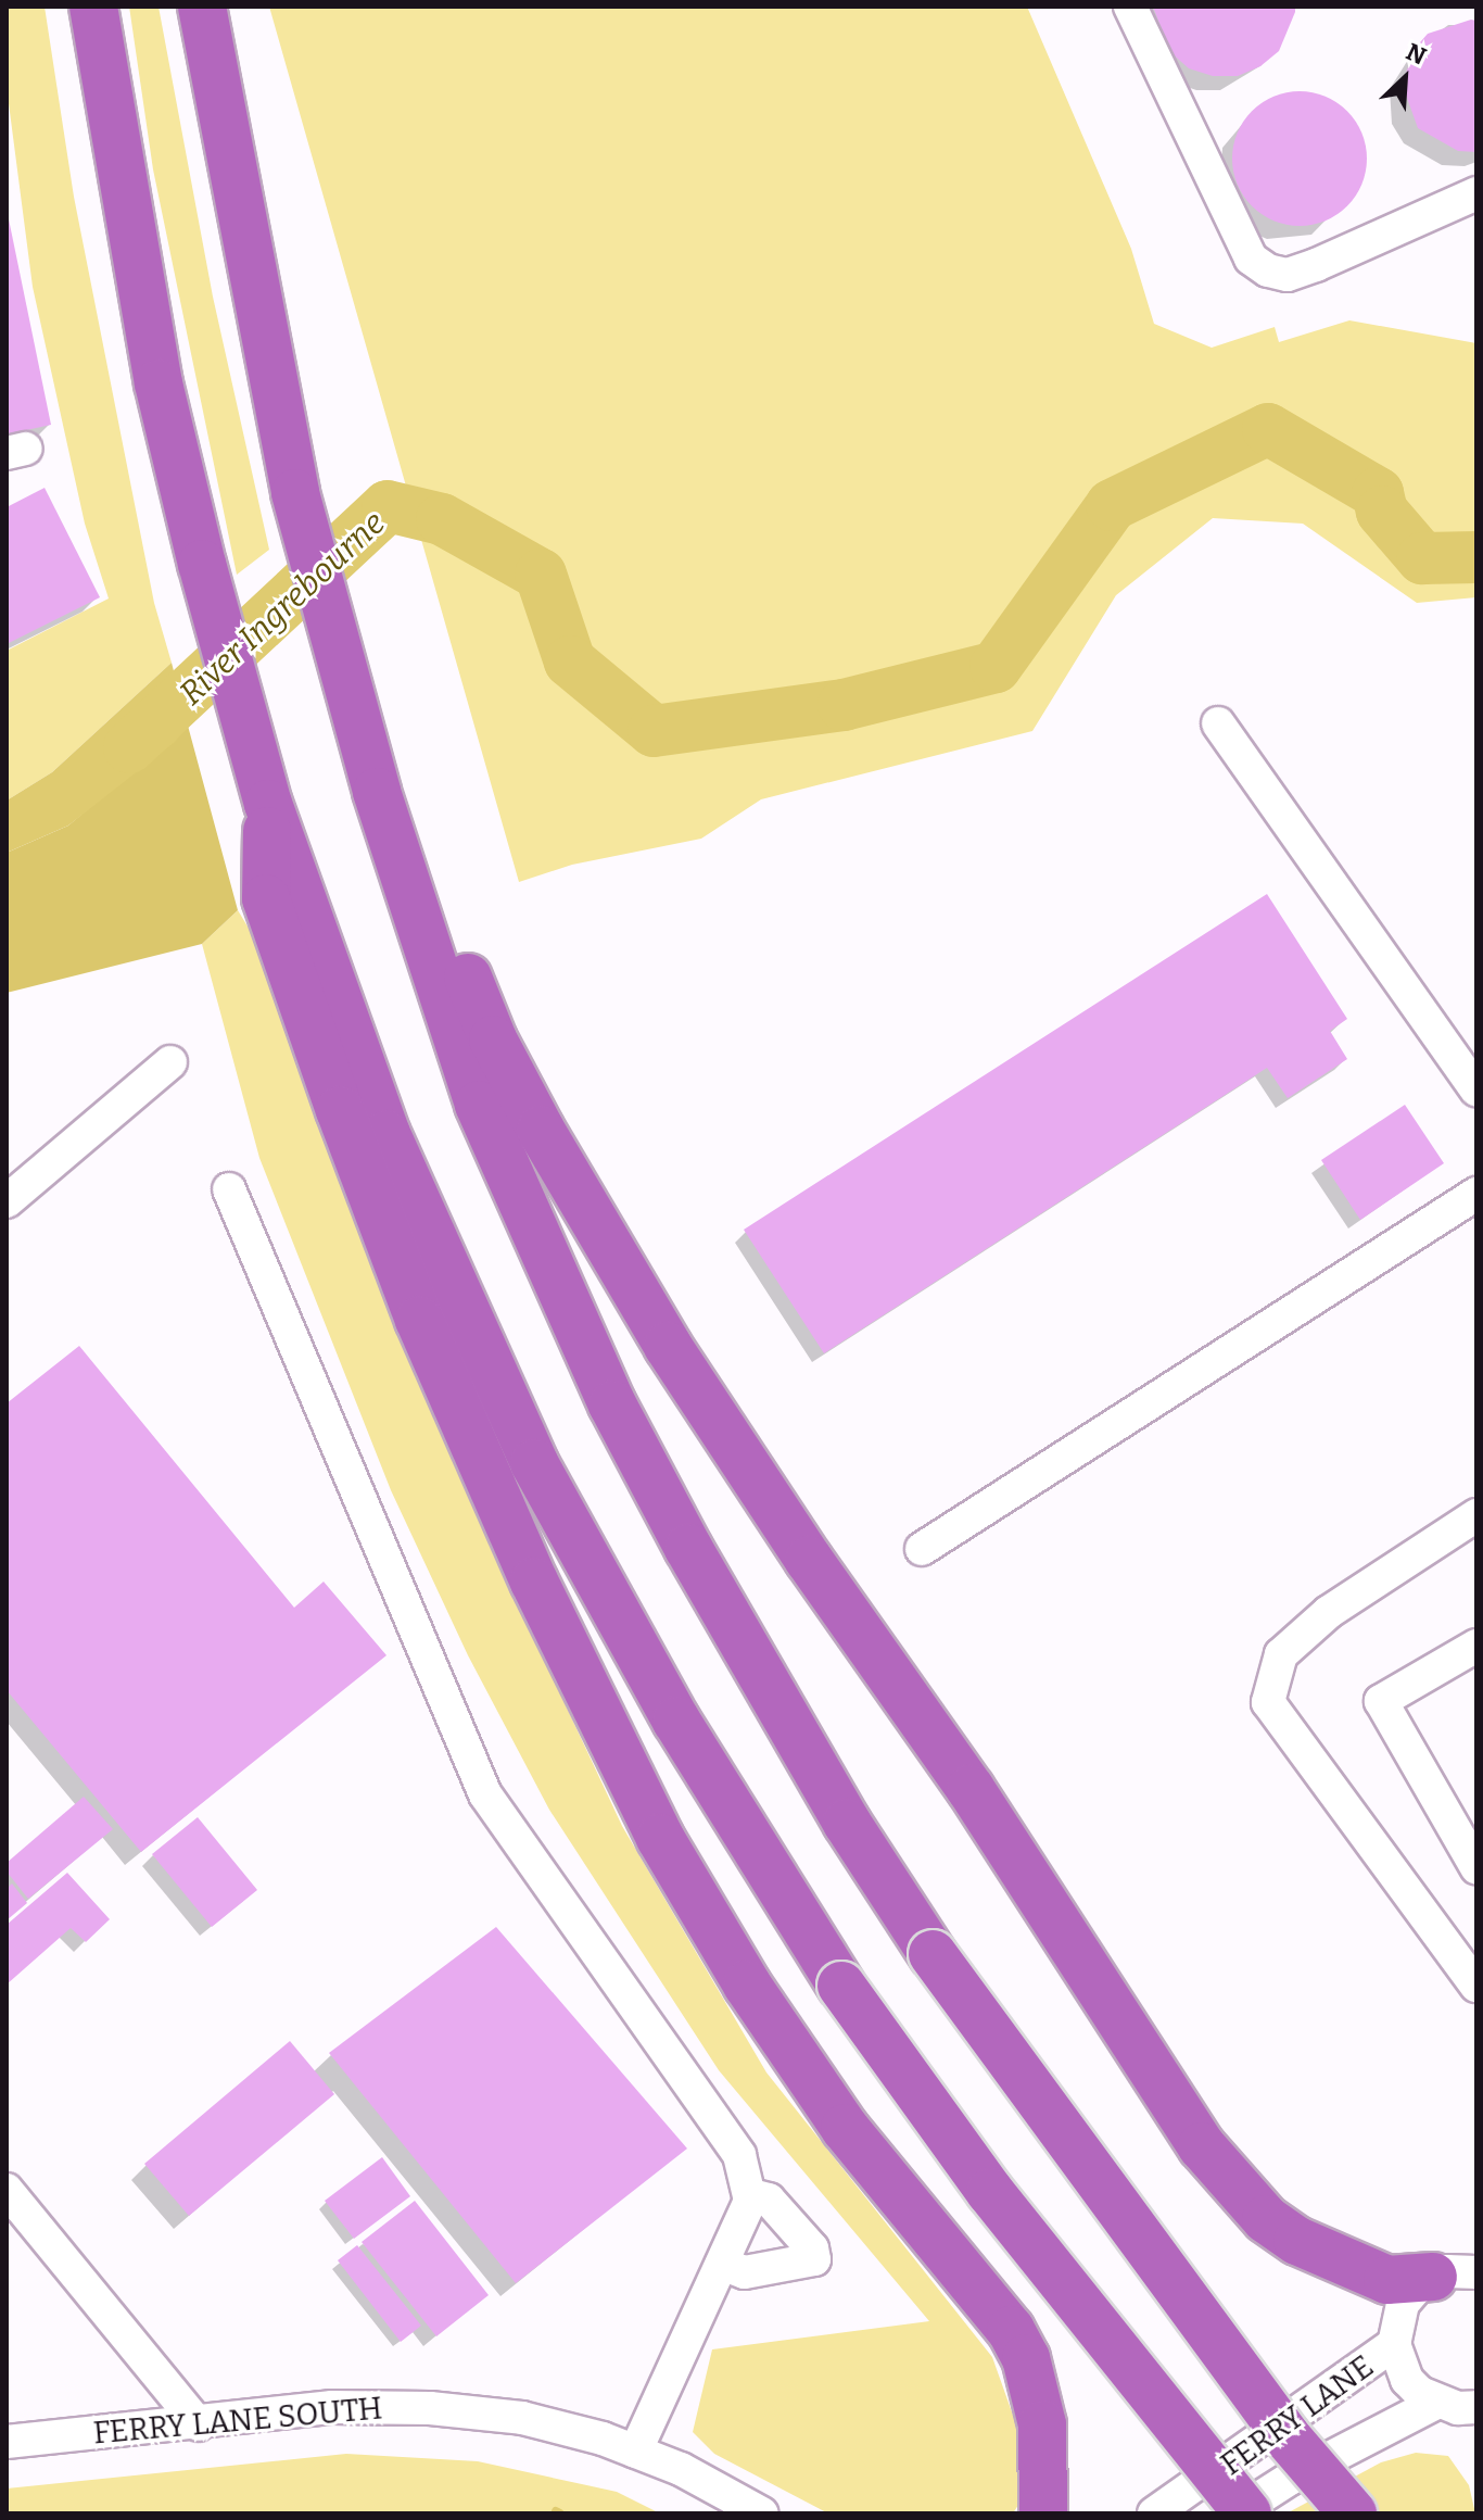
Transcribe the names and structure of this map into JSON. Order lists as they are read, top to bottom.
{
  "streets": {
    "street": ["FERRY LANE", "FERRY LANE SOUTH"]
  },
  "water": ["River Ingrebourne"],
  "north": "top right"
}
